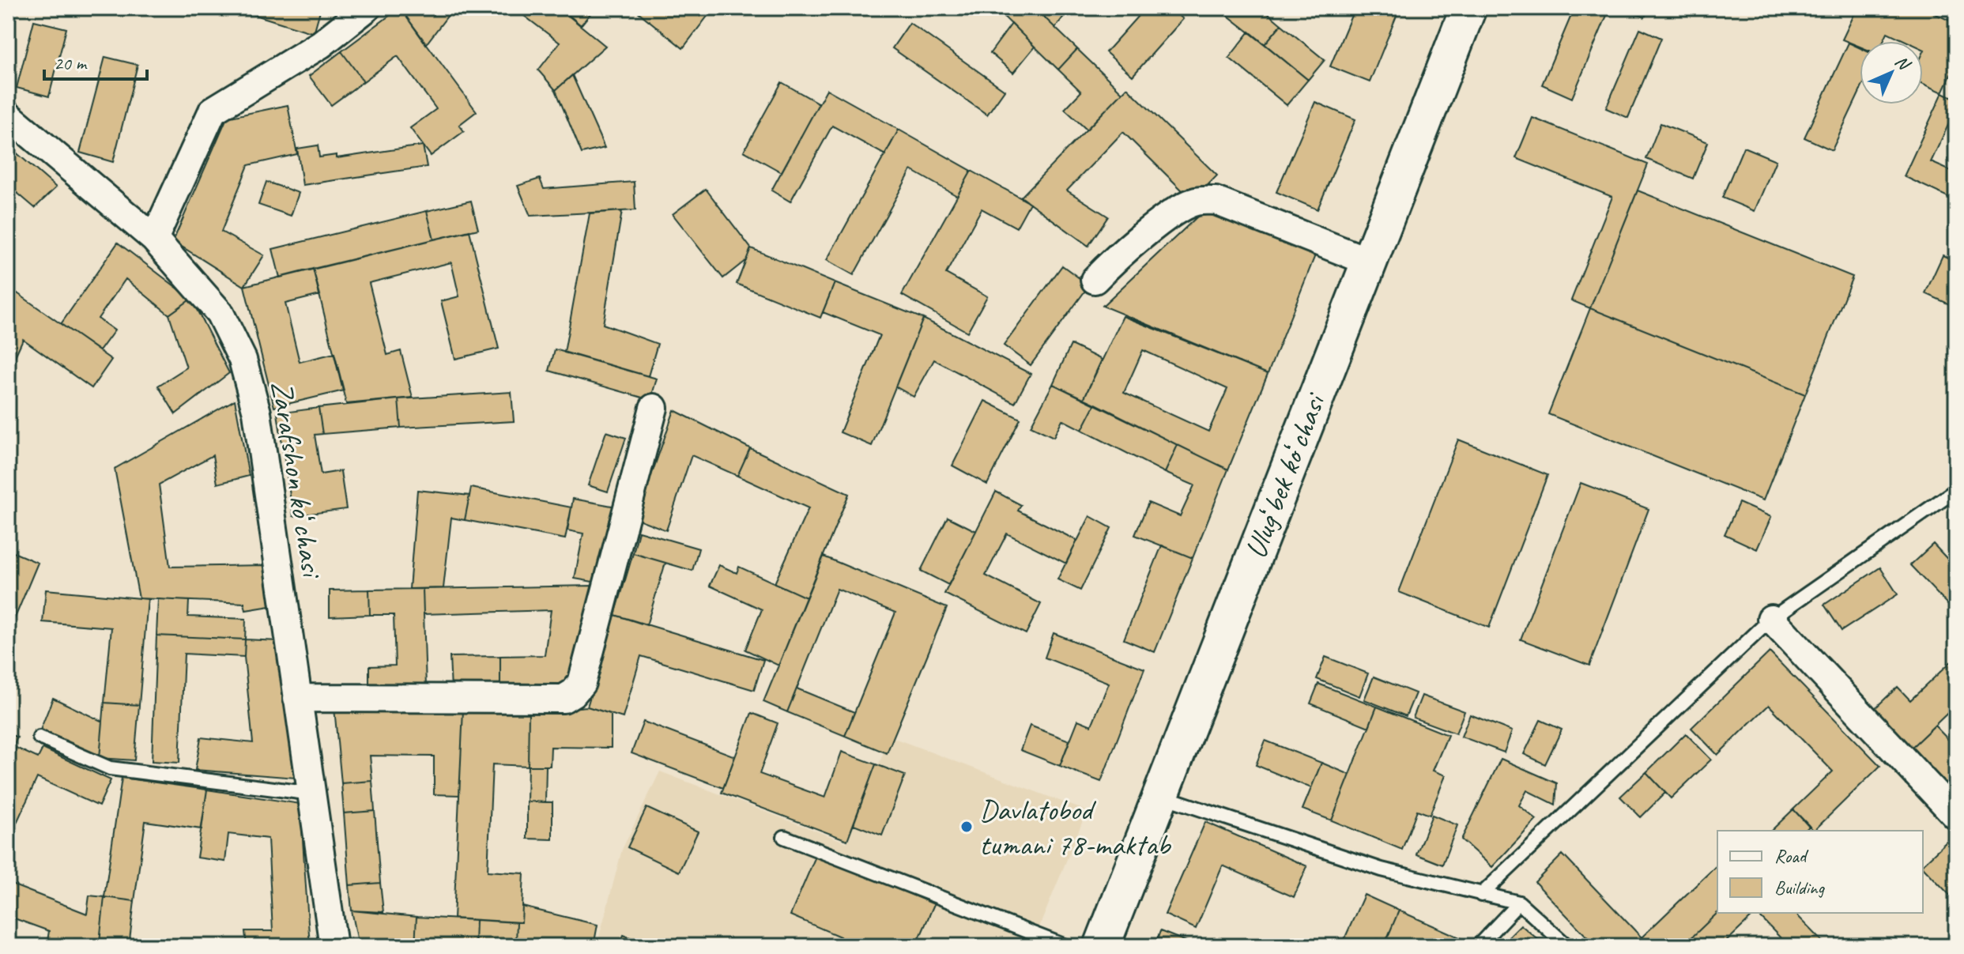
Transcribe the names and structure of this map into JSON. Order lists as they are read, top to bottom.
{
  "streets": {
    "street": ["Ulugʻbek koʻchasi", "Zarafshon koʻchasi"]
  },
  "places": ["Davlatobod tumani 78-maktab"],
  "legend": ["Road", "Building"],
  "scale_bar": "20 m",
  "north": "top right"
}
